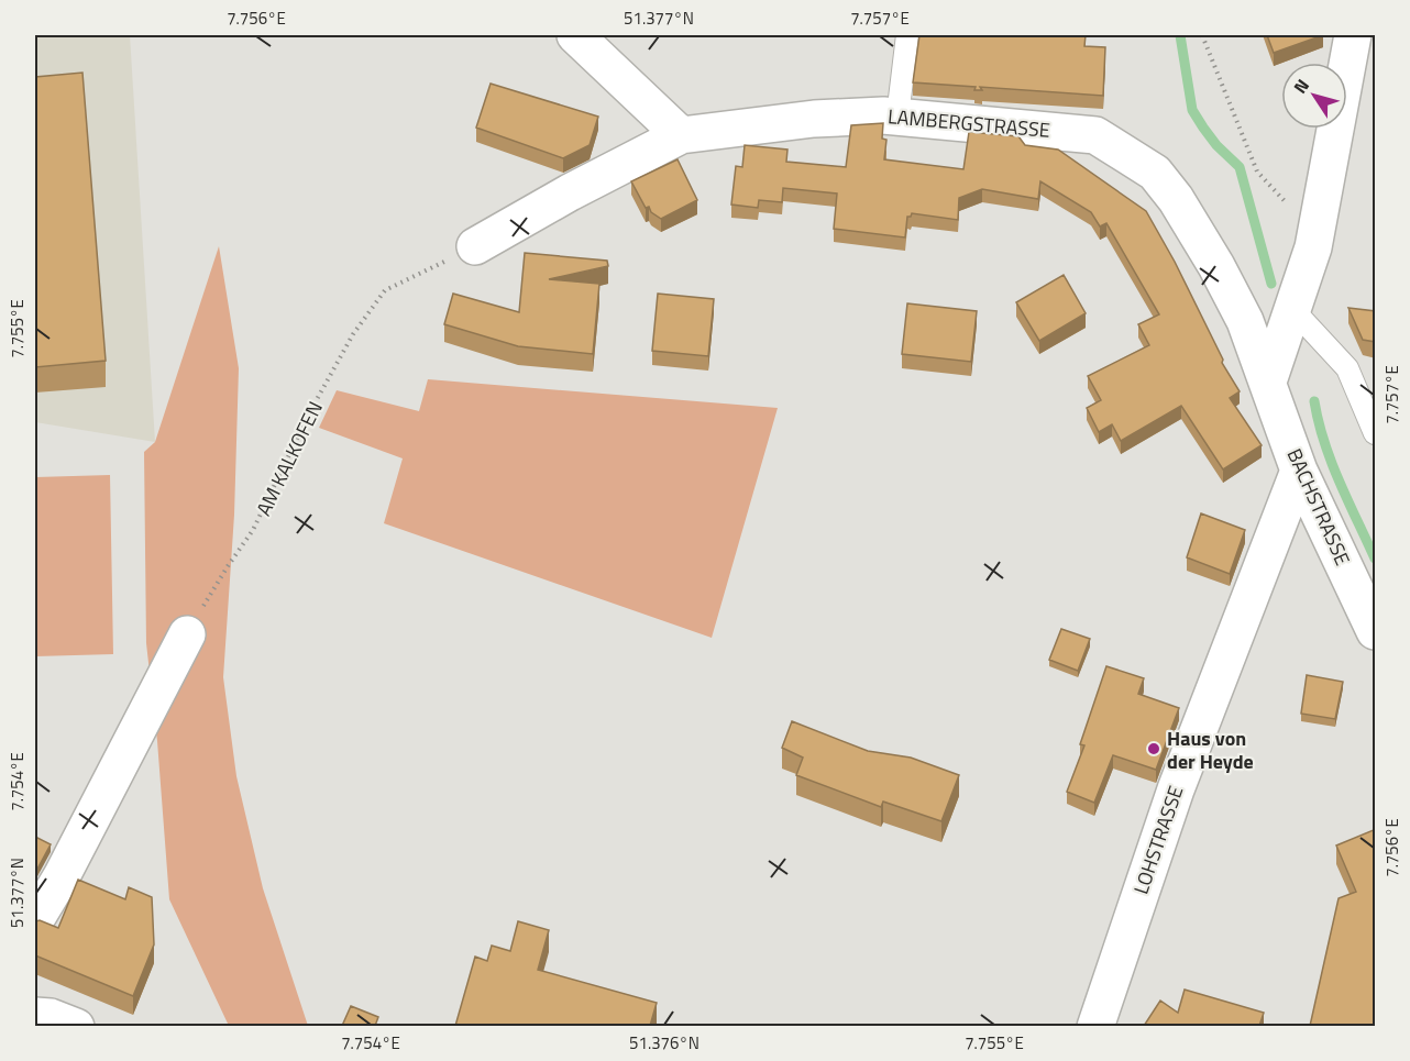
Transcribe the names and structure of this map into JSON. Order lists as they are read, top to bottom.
{
  "streets": {
    "street": ["LAMBERGSTRASSE", "BACHSTRASSE", "LOHSTRASSE"],
    "path": ["AM KALKOFEN"]
  },
  "crossings": [
    ["LAMBERGSTRASSE", "BACHSTRASSE"],
    ["BACHSTRASSE", "LOHSTRASSE"]
  ],
  "places": ["Haus von der Heyde"],
  "north": "top left",
  "coordinates": [
    "7.756°E",
    "51.377°N",
    "7.757°E",
    "7.755°E",
    "7.754°E",
    "51.376°N"
  ]
}
